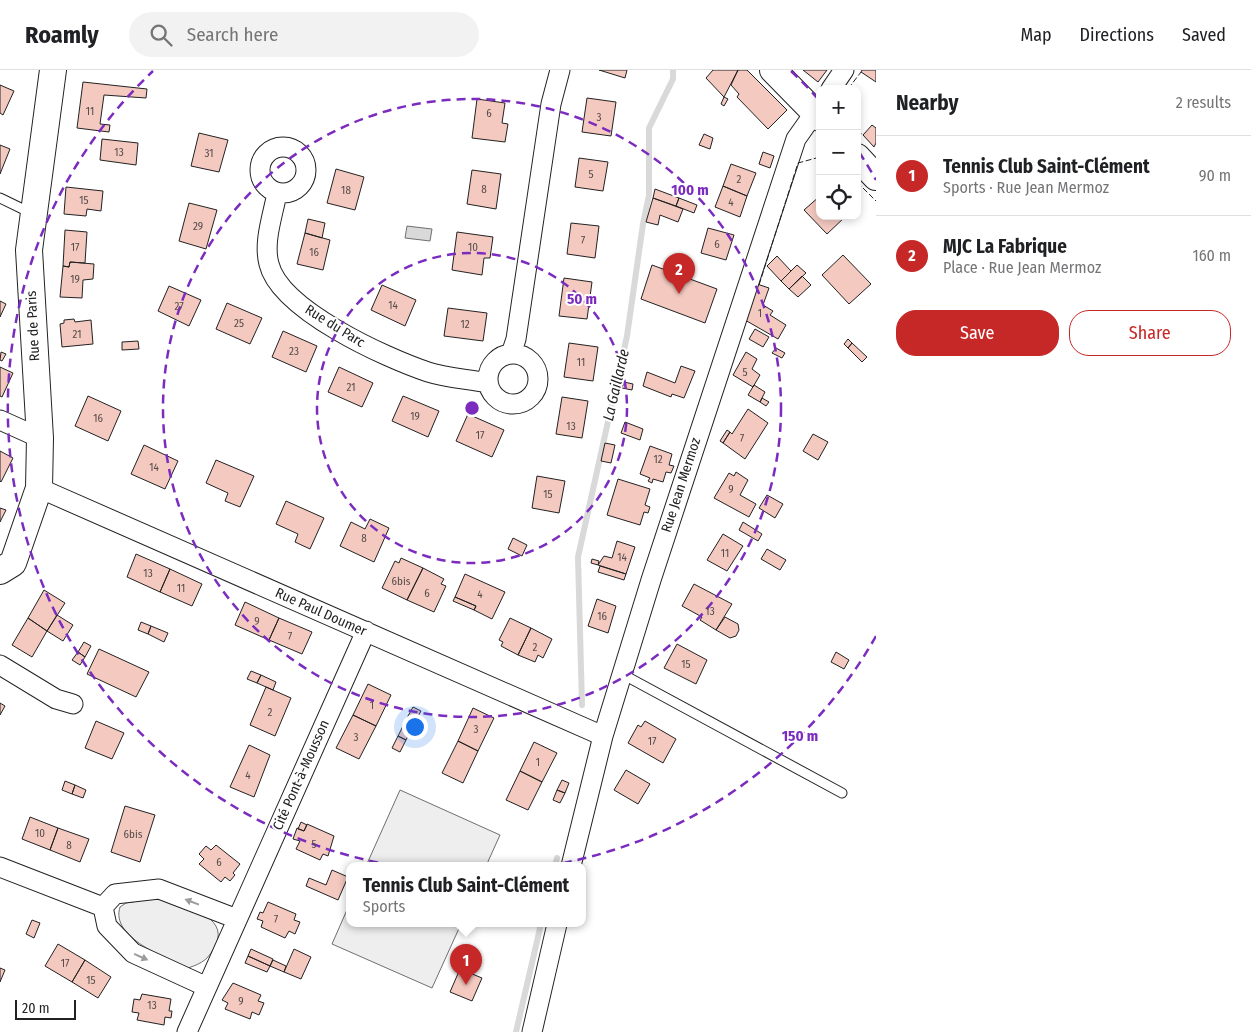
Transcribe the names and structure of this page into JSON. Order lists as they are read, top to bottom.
{
  "streets": {
    "street": [
      "Rue de Paris",
      "Rue du Parc",
      "Rue Jean Mermoz",
      "Rue Paul Doumer",
      "Cité Pont-à-Mousson"
    ]
  },
  "crossings": [
    ["Rue de Paris", "Rue Paul Doumer"],
    ["Rue Jean Mermoz", "Rue Paul Doumer"],
    ["Rue Paul Doumer", "Cité Pont-à-Mousson"]
  ],
  "water": ["La Gaillarde"],
  "house_numbers": [
    "11",
    "6",
    "3",
    "13",
    "31",
    "5",
    "2",
    "8",
    "18",
    "15",
    "4",
    "29",
    "7",
    "6",
    "17",
    "10",
    "16",
    "19",
    "14",
    "27",
    "1",
    "25",
    "12",
    "21",
    "23",
    "11",
    "5",
    "21",
    "19",
    "16",
    "13",
    "17",
    "7",
    "12",
    "14",
    "9",
    "15",
    "8",
    "11",
    "14",
    "13",
    "6bis",
    "11",
    "6",
    "4",
    "13",
    "16",
    "9",
    "7",
    "2",
    "15",
    "1",
    "2",
    "3",
    "3",
    "17",
    "1",
    "4",
    "10",
    "6bis",
    "5",
    "8",
    "6",
    "7",
    "17",
    "15",
    "9",
    "13"
  ],
  "scale_bar": "20 m",
  "page": {
    "header": "Roamly",
    "search": "Search here",
    "nav": ["Map", "Directions", "Saved"],
    "heading": ["Nearby", "2 results"],
    "map_buttons": ["+", "−"],
    "list": [
      {
        "mark": "1",
        "name": "Tennis Club Saint-Clément",
        "note": "Sports · Rue Jean Mermoz",
        "value": "90 m"
      },
      {
        "mark": "2",
        "name": "MJC La Fabrique",
        "note": "Place · Rue Jean Mermoz",
        "value": "160 m"
      }
    ],
    "pins": ["2", "1"],
    "buttons": ["Save", "Share"],
    "popup": ["Tennis Club Saint-Clément", "Sports"],
    "scale": "20 m"
  },
  "rings": ["100 m", "50 m", "150 m"]
}
